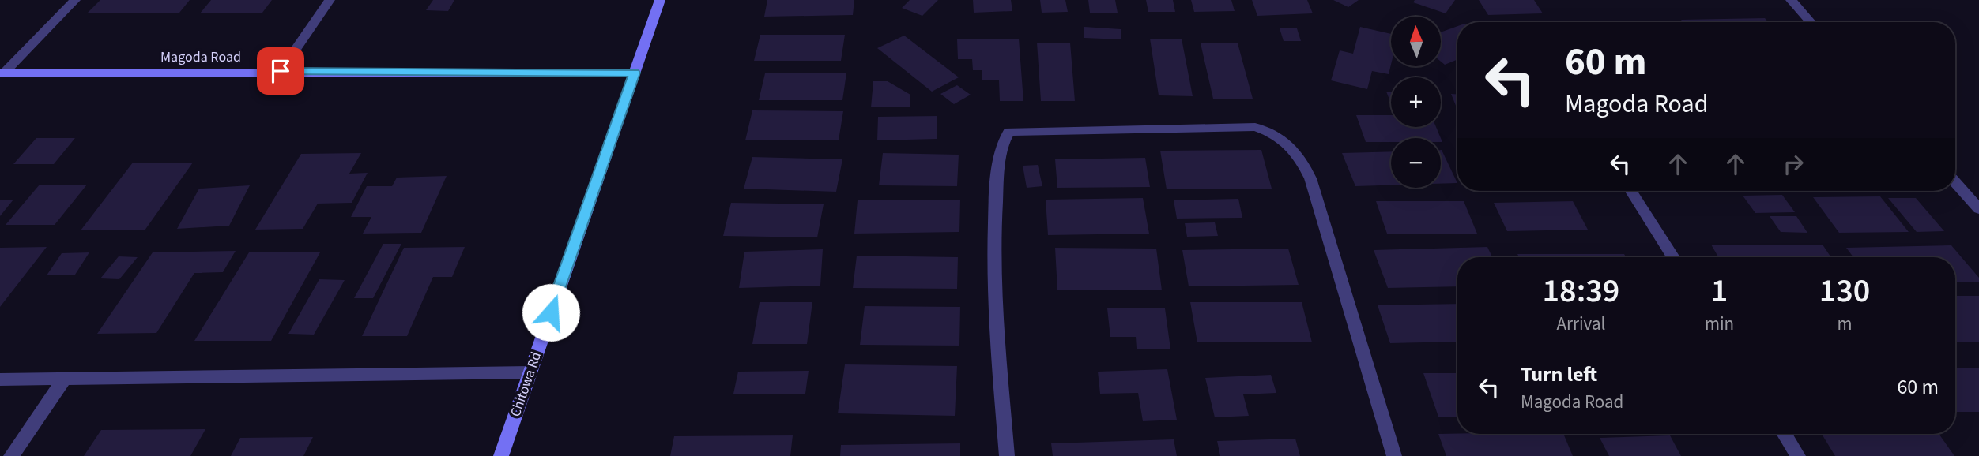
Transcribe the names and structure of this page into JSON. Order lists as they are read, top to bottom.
{
  "streets": {
    "street": ["Magoda Road", "Chitowa Rd"]
  },
  "crossings": [
    ["Magoda Road", "Chitowa Rd"]
  ],
  "north": "top",
  "page": {
    "map_buttons": ["+", "−"],
    "turn": ["60 m", "Magoda Road"],
    "eta": [
      "18:39",
      "Arrival",
      "1",
      "min",
      "130",
      "m"
    ],
    "list": [
      {
        "name": "Turn left",
        "note": "Magoda Road",
        "value": "60 m"
      }
    ]
  }
}
